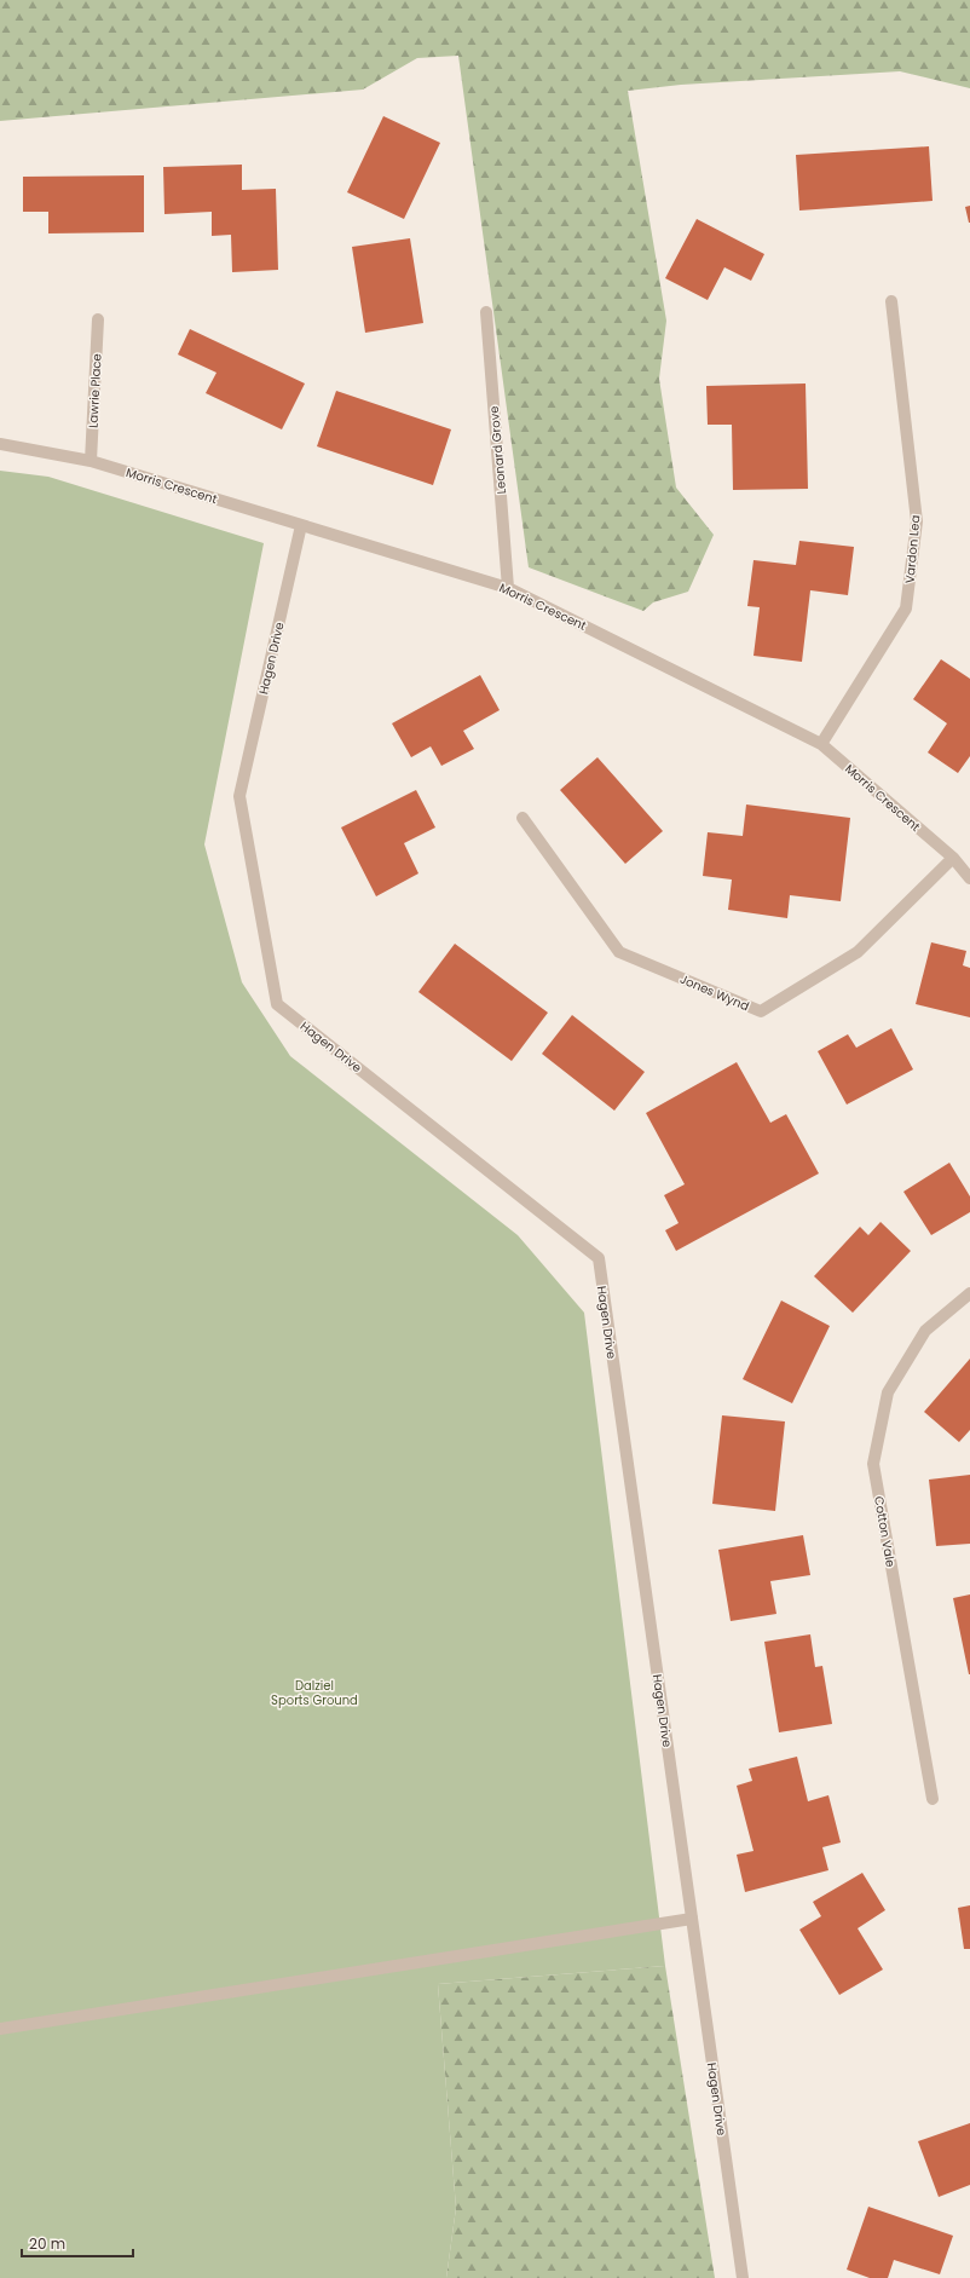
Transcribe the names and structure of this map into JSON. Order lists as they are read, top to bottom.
{
  "streets": {
    "street": [
      "Lawrie Place",
      "Leonard Grove",
      "Morris Crescent",
      "Vardon Lea",
      "Hagen Drive",
      "Jones Wynd",
      "Cotton Vale"
    ]
  },
  "crossings": [
    ["Lawrie Place", "Morris Crescent"],
    ["Leonard Grove", "Morris Crescent"],
    ["Morris Crescent", "Vardon Lea"],
    ["Morris Crescent", "Hagen Drive"],
    ["Morris Crescent", "Jones Wynd"]
  ],
  "parks": ["Dalziel Sports Ground"],
  "scale_bar": "20 m"
}
